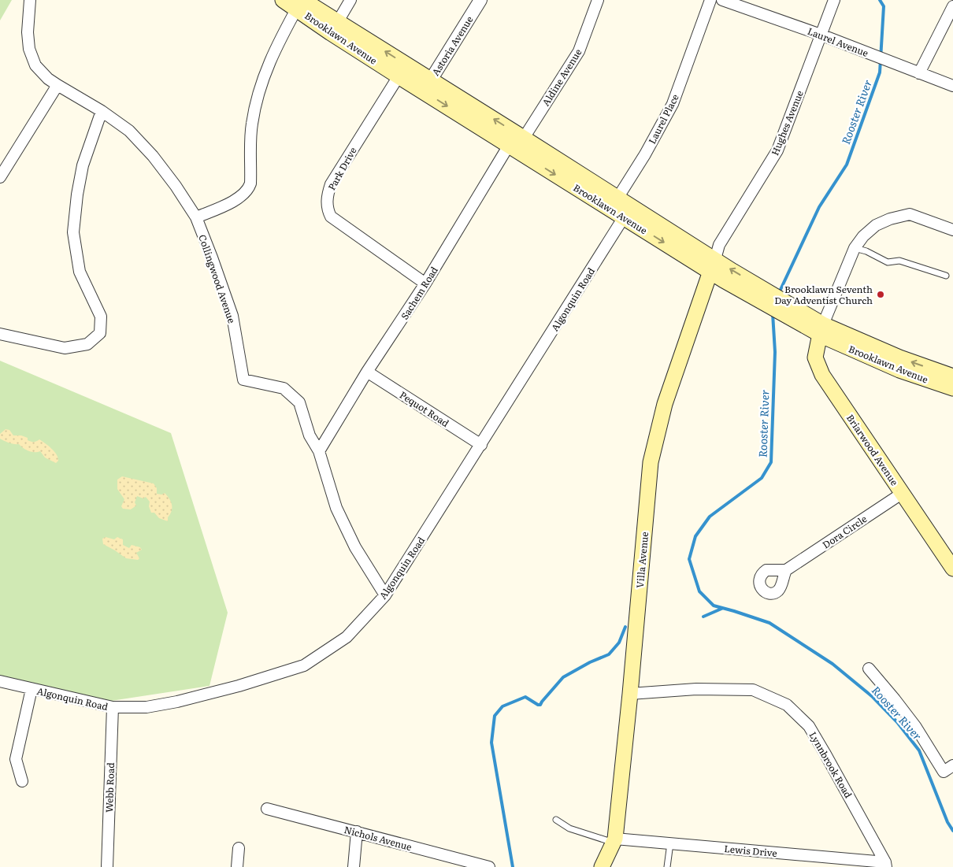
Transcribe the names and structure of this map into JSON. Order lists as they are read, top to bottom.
{
  "streets": {
    "main road": ["Brooklawn Avenue", "Briarwood Avenue", "Villa Avenue"],
    "street": [
      "Laurel Avenue",
      "Astoria Avenue",
      "Aldine Avenue",
      "Laurel Place",
      "Hughes Avenue",
      "Park Drive",
      "Collingwood Avenue",
      "Sachem Road",
      "Algonquin Road",
      "Pequot Road",
      "Dora Circle",
      "Lynnbrook Road",
      "Webb Road",
      "Nichols Avenue",
      "Lewis Drive"
    ]
  },
  "crossings": [
    ["Brooklawn Avenue", "Astoria Avenue"],
    ["Brooklawn Avenue", "Aldine Avenue"],
    ["Brooklawn Avenue", "Laurel Place"],
    ["Brooklawn Avenue", "Hughes Avenue"],
    ["Brooklawn Avenue", "Park Drive"],
    ["Brooklawn Avenue", "Sachem Road"],
    ["Brooklawn Avenue", "Algonquin Road"],
    ["Brooklawn Avenue", "Briarwood Avenue"],
    ["Brooklawn Avenue", "Villa Avenue"],
    ["Laurel Avenue", "Hughes Avenue"],
    ["Aldine Avenue", "Sachem Road"],
    ["Hughes Avenue", "Villa Avenue"],
    ["Park Drive", "Sachem Road"],
    ["Collingwood Avenue", "Sachem Road"],
    ["Collingwood Avenue", "Algonquin Road"],
    ["Sachem Road", "Pequot Road"],
    ["Algonquin Road", "Pequot Road"],
    ["Algonquin Road", "Webb Road"],
    ["Briarwood Avenue", "Dora Circle"],
    ["Villa Avenue", "Lynnbrook Road"],
    ["Villa Avenue", "Lewis Drive"],
    ["Lynnbrook Road", "Lewis Drive"]
  ],
  "water": ["Rooster River"],
  "places": ["Brooklawn Seventh Day Adventist Church"]
}
